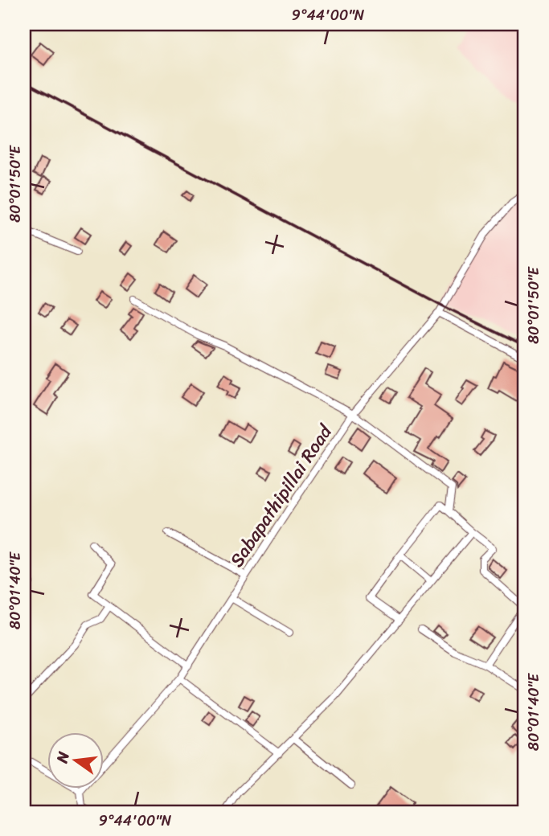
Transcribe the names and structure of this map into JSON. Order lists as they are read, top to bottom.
{
  "streets": {
    "street": ["Sabapathipillai Road"]
  },
  "north": "left",
  "coordinates": ["9°44'00\"N", "80°01'50\"E", "80°01'40\"E"]
}
